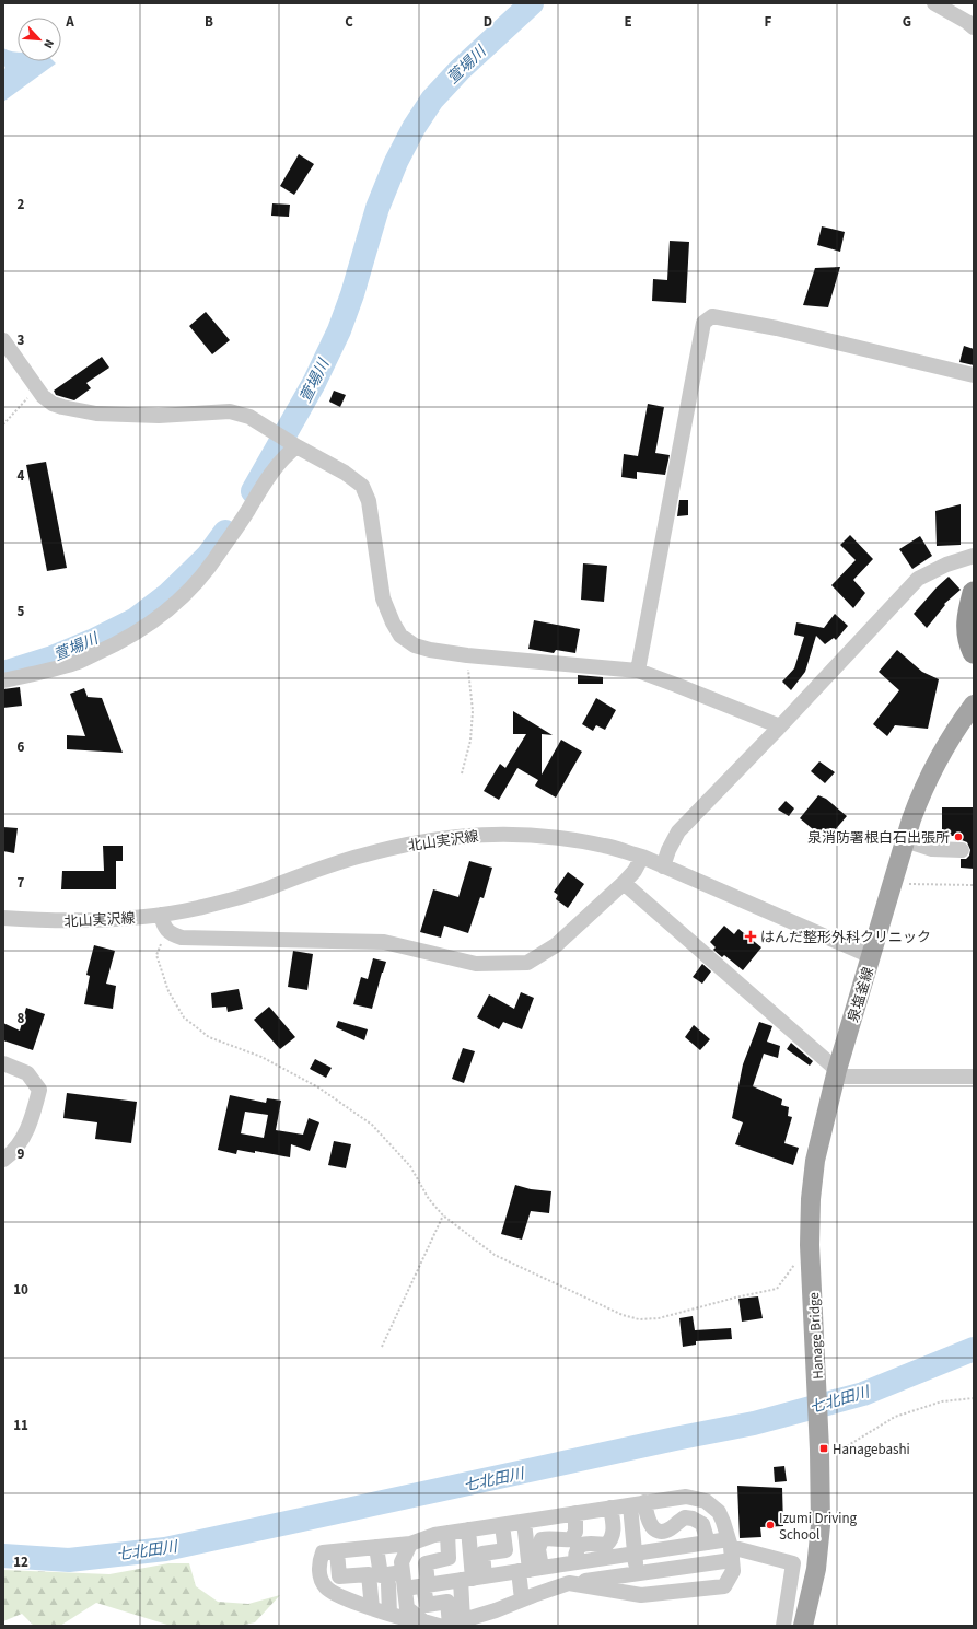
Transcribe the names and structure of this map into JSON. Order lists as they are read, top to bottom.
{
  "streets": {
    "main road": ["泉塩釜線", "Hanage Bridge"],
    "street": ["北山実沢線"]
  },
  "crossings": [
    ["北山実沢線", "泉塩釜線"],
    ["泉塩釜線", "Hanage Bridge"]
  ],
  "water": ["萱場川", "七北田川"],
  "places": {
    "other": ["泉消防署根白石出張所", "Izumi Driving School"],
    "health": ["はんだ整形外科クリニック"],
    "transit": ["Hanagebashi"]
  },
  "north": "bottom right",
  "grid": {
    "columns": [
      "A",
      "B",
      "C",
      "D",
      "E",
      "F",
      "G"
    ],
    "rows": [
      "2",
      "3",
      "4",
      "5",
      "6",
      "7",
      "8",
      "9",
      "10",
      "11",
      "12"
    ]
  }
}
